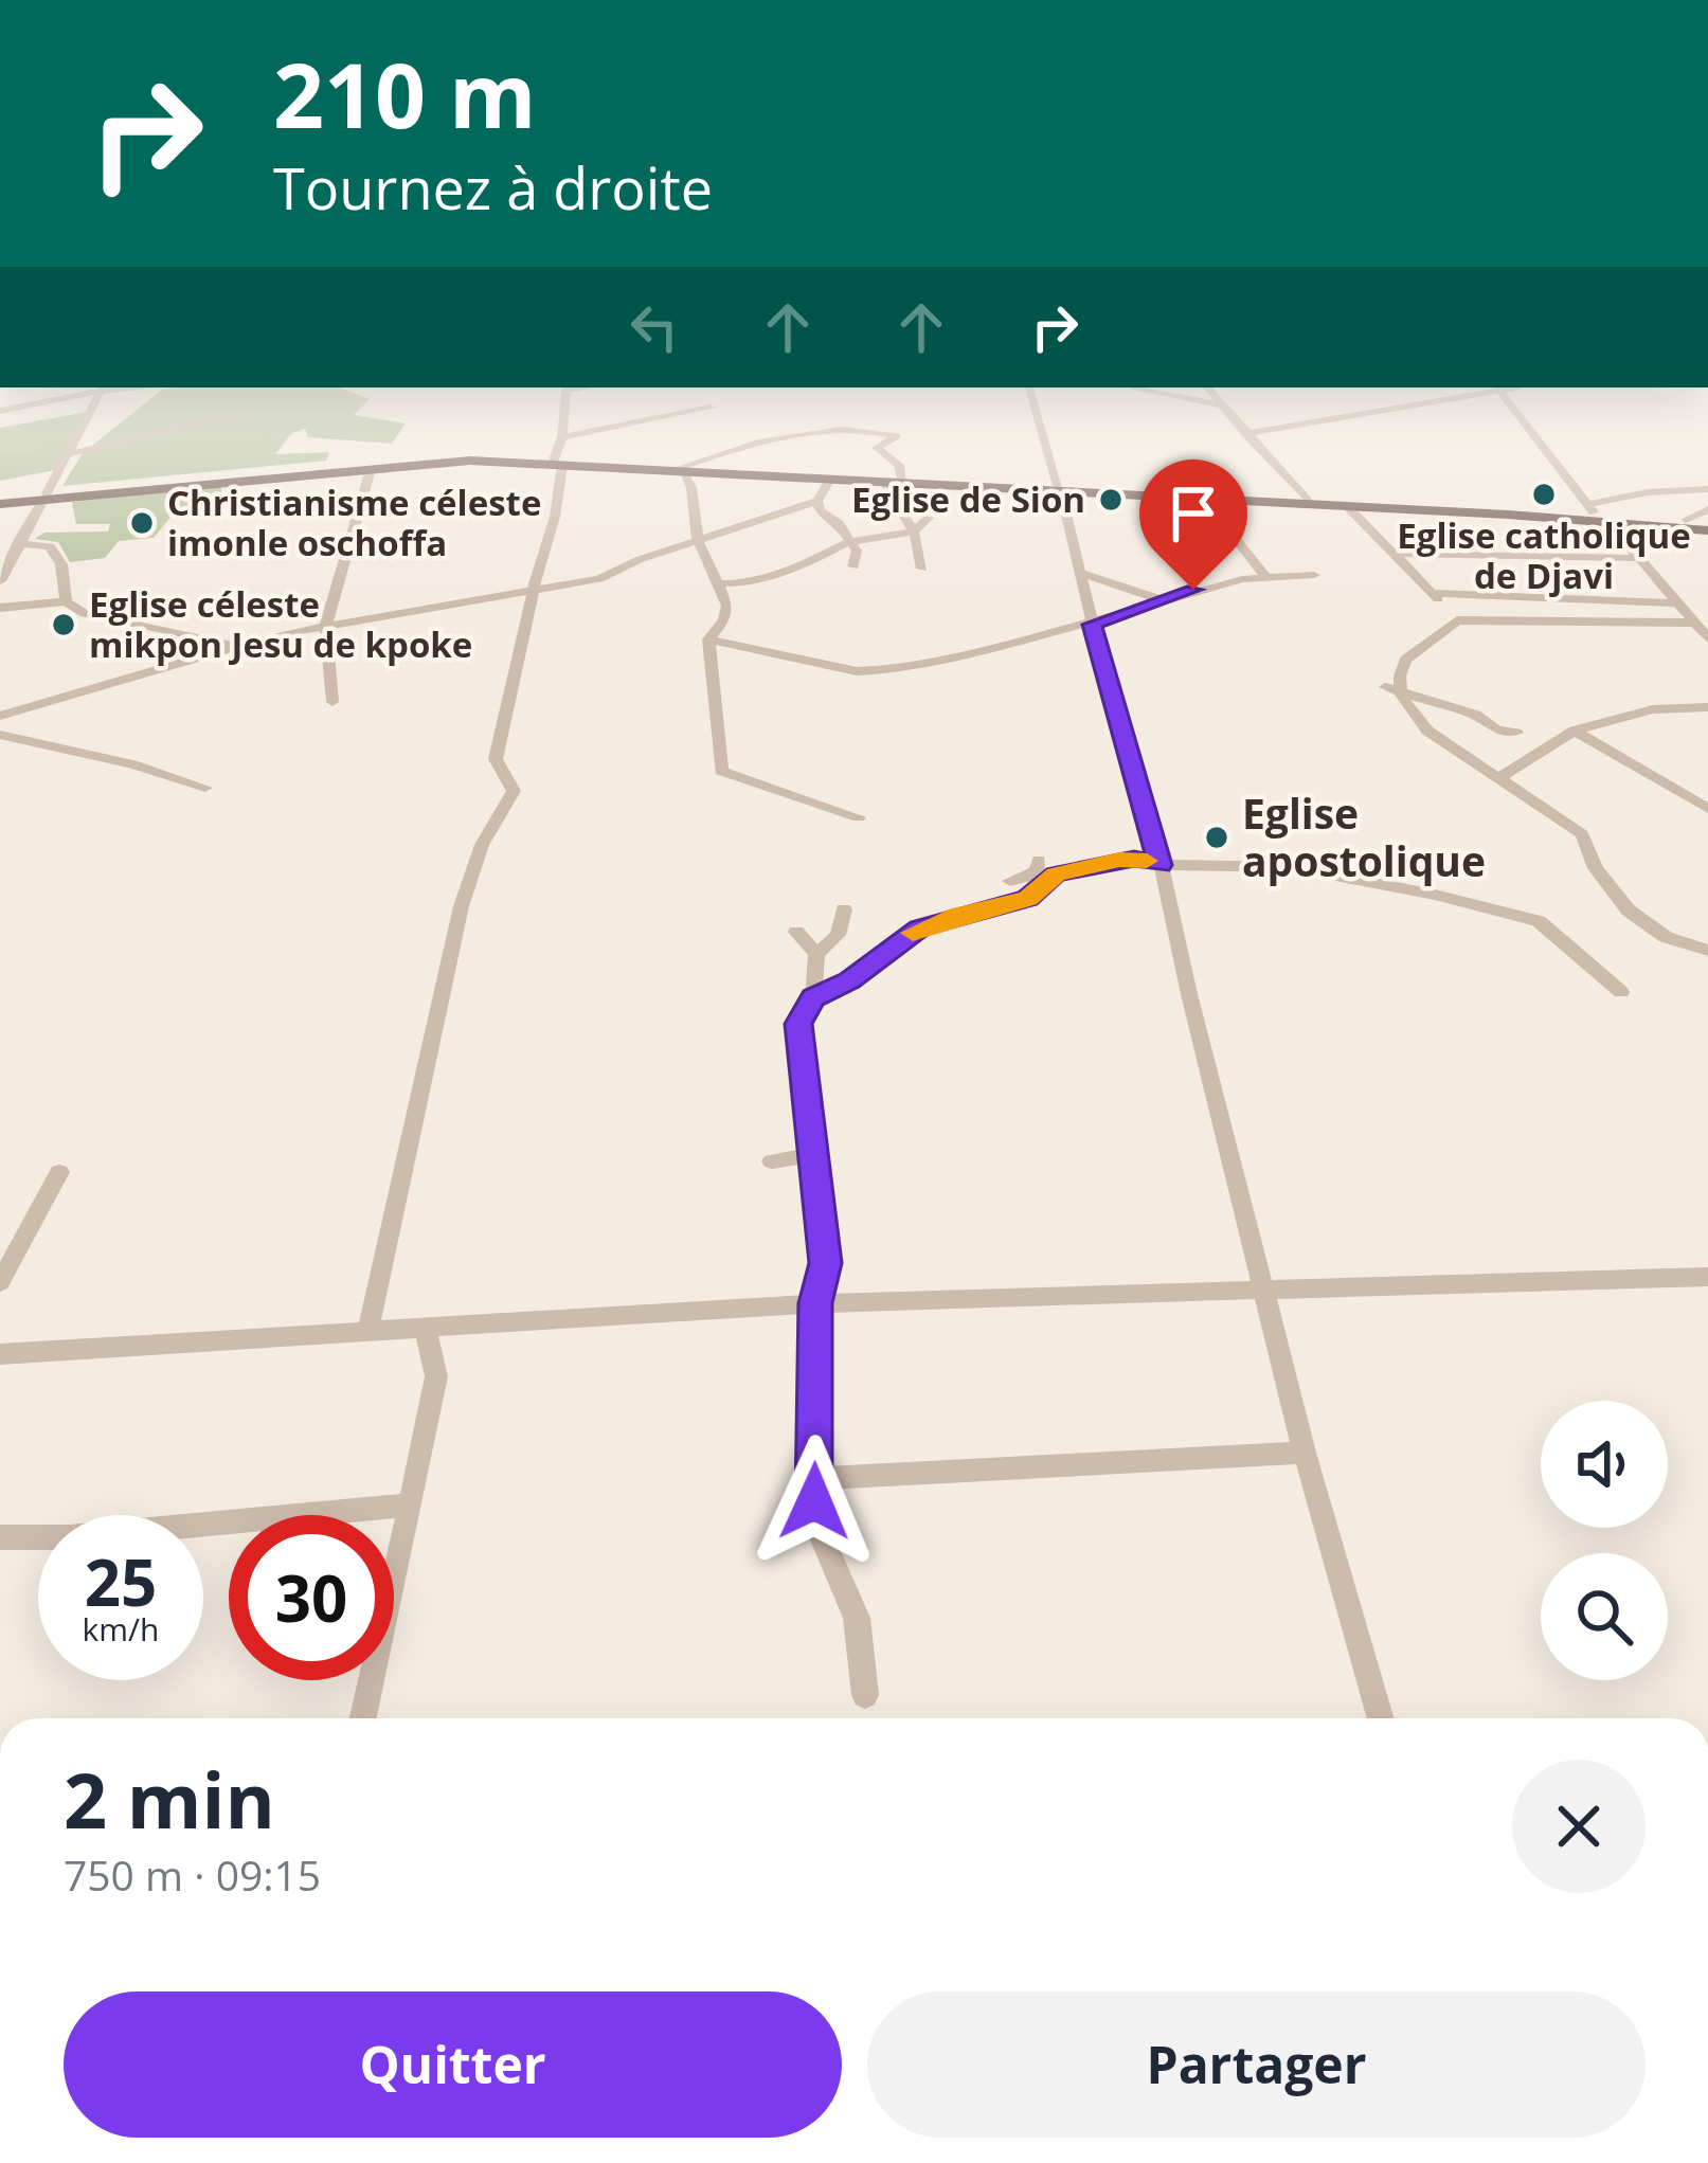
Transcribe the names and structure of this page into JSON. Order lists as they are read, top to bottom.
{
  "places": [
    "Eglise catholique de Djavi",
    "Eglise de Sion",
    "Christianisme céleste imonle oschoffa",
    "Eglise céleste mikpon Jesu de kpoke",
    "Eglise apostolique"
  ],
  "page": {
    "turn": ["210 m", "Tournez à droite"],
    "speed": "25 km/h",
    "limit": "30",
    "heading": ["2 min", "750 m · 09:15"],
    "buttons": ["Quitter", "Partager"]
  }
}
